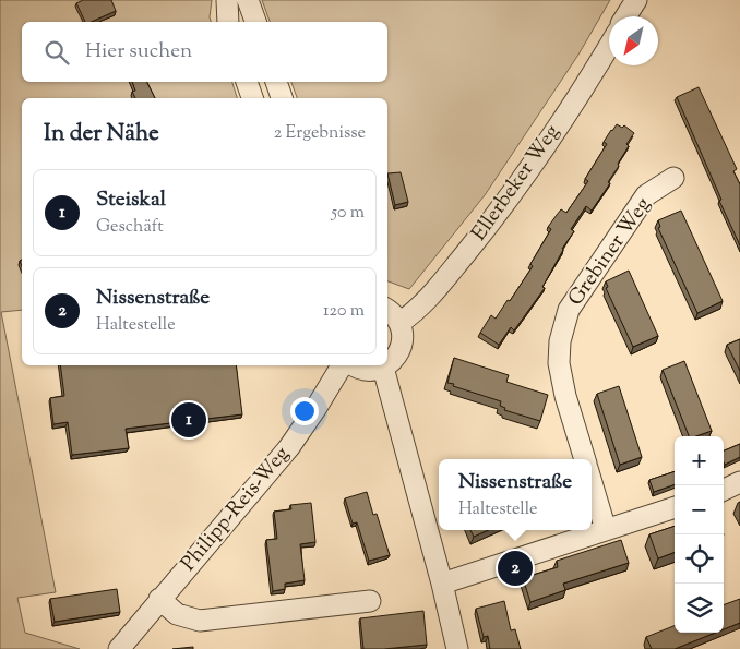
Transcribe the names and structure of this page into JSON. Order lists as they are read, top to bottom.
{
  "streets": {
    "street": ["Ellerbeker Weg", "Grebiner Weg", "Philipp-Reis-Weg"]
  },
  "north": "bottom left",
  "page": {
    "search": "Hier suchen",
    "heading": ["In der Nähe", "2 Ergebnisse"],
    "list": [
      {
        "mark": "1",
        "name": "Steiskal",
        "note": "Geschäft",
        "value": "50 m"
      },
      {
        "mark": "2",
        "name": "Nissenstraße",
        "note": "Haltestelle",
        "value": "120 m"
      }
    ],
    "pins": ["1", "2"],
    "map_buttons": ["+", "−"],
    "popup": ["Nissenstraße", "Haltestelle"]
  }
}
